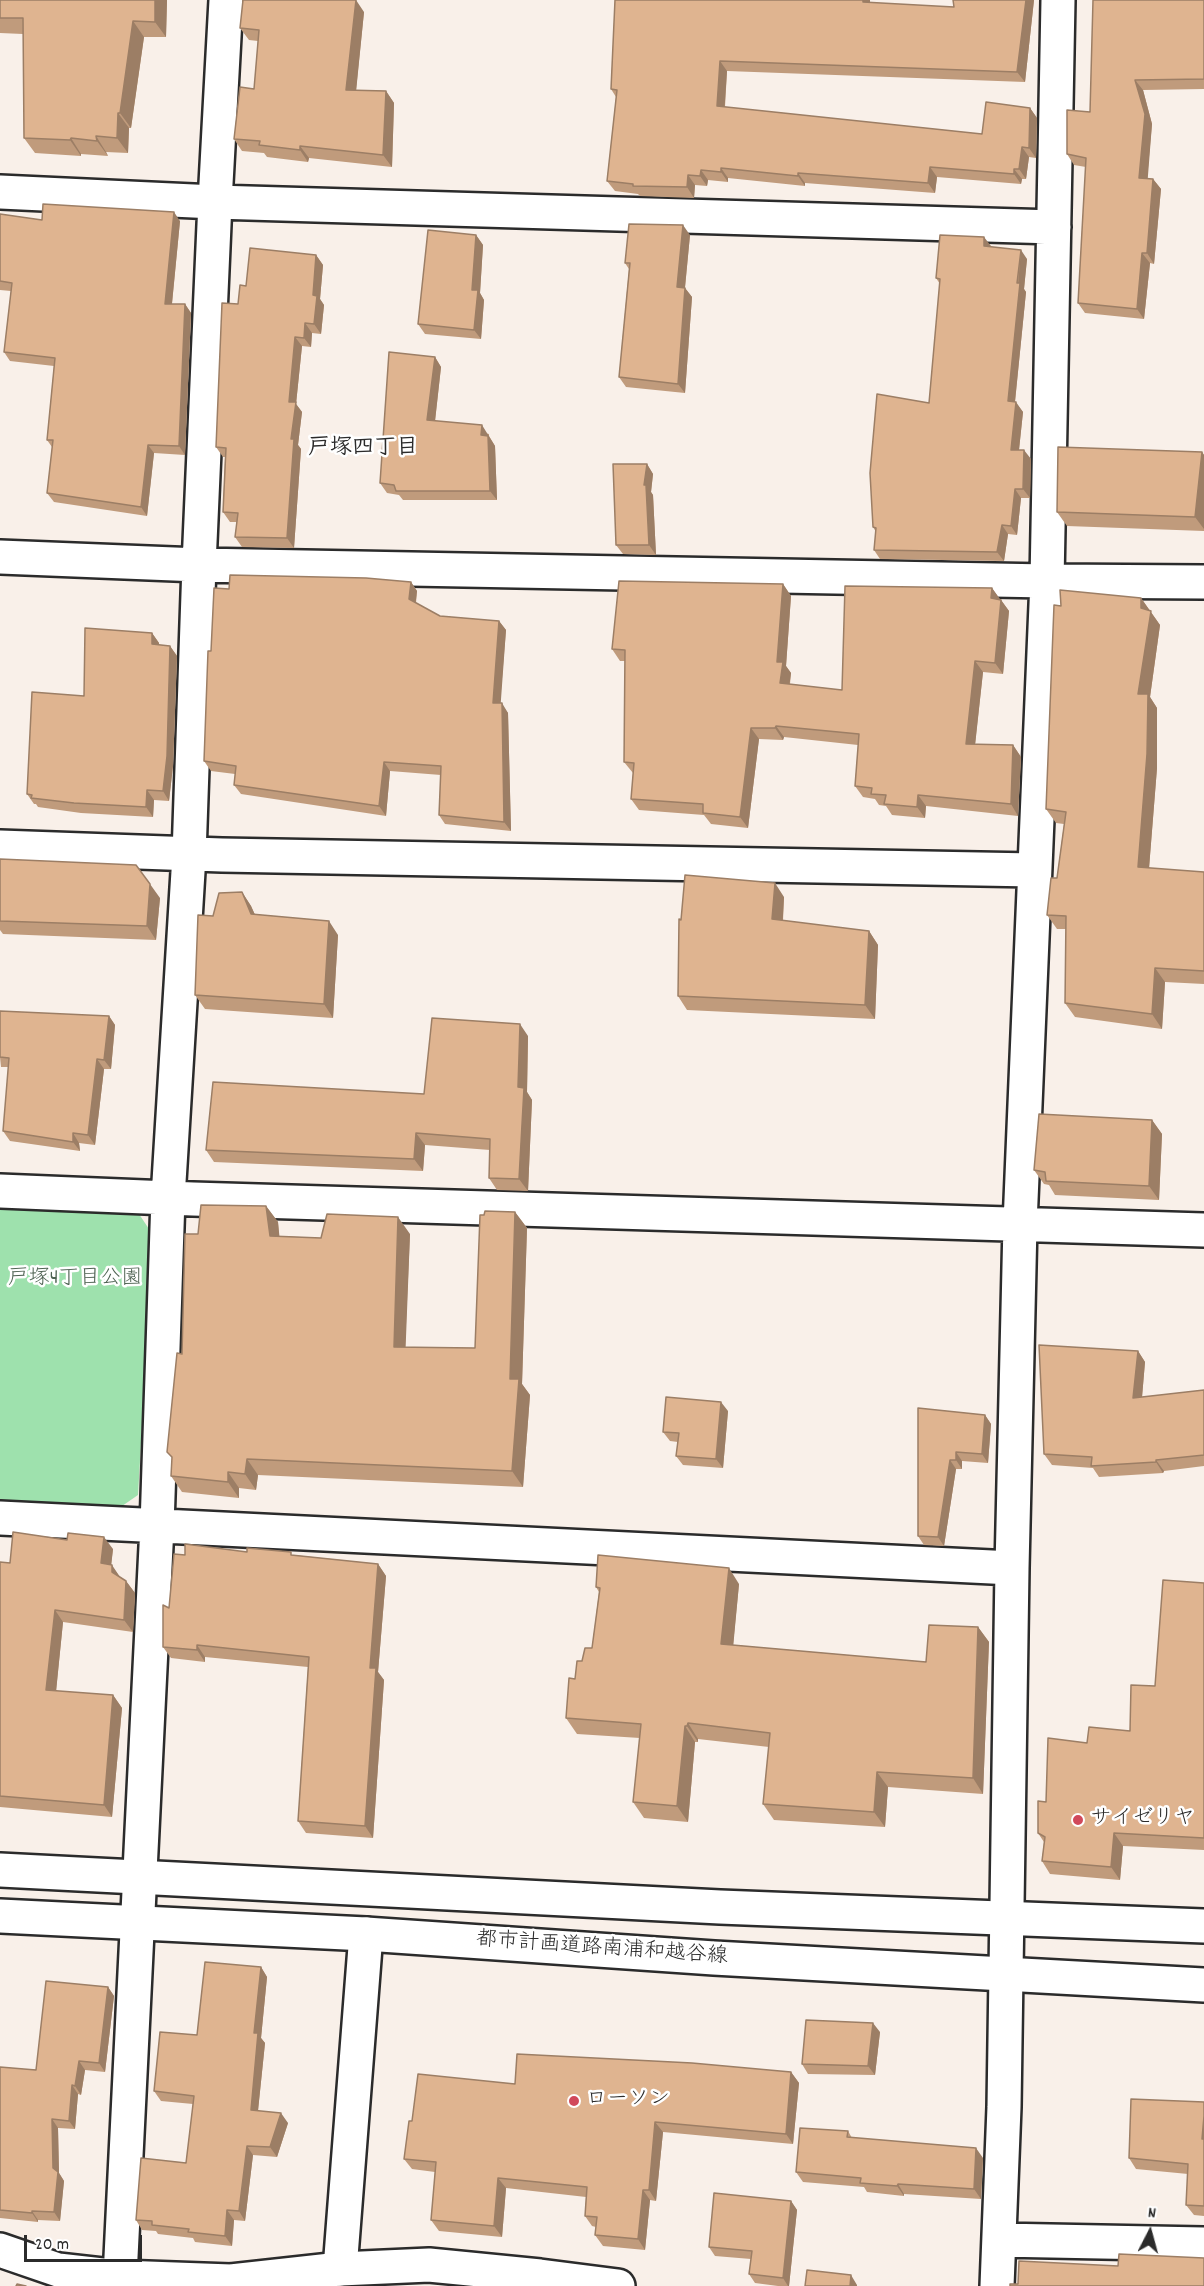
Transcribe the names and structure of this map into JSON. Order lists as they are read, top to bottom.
{
  "streets": {
    "street": ["都市計画道路南浦和越谷線"]
  },
  "districts": ["戸塚四丁目"],
  "parks": ["戸塚4丁目公園"],
  "places": ["サイゼリヤ", "ローソン"],
  "scale_bar": "20 m",
  "north": "top"
}
